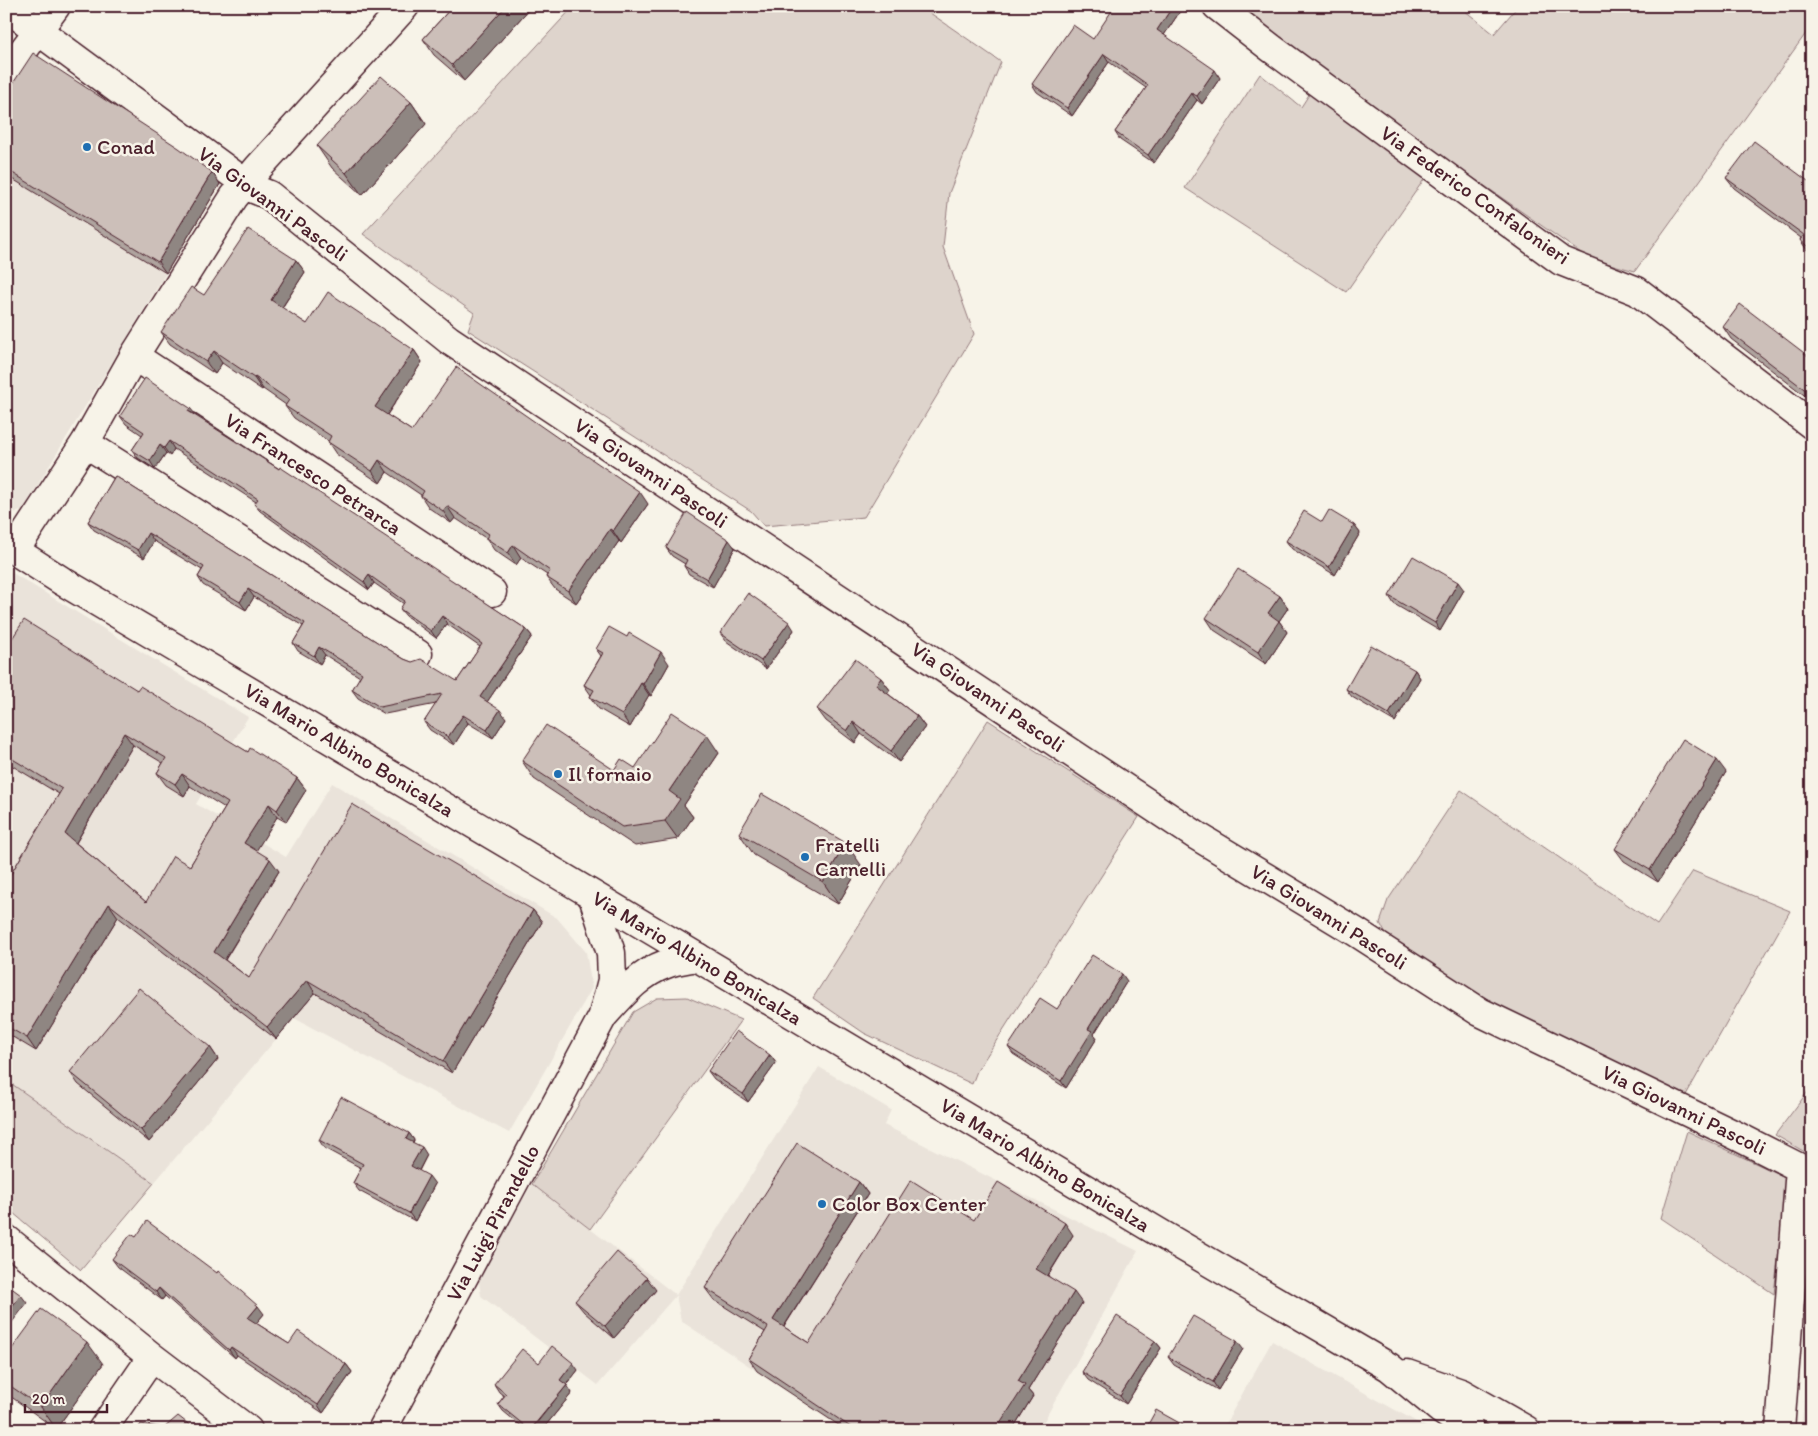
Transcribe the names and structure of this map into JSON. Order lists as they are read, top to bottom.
{
  "streets": {
    "street": [
      "Via Federico Confalonieri",
      "Via Giovanni Pascoli",
      "Via Francesco Petrarca",
      "Via Mario Albino Bonicalza",
      "Via Luigi Pirandello"
    ]
  },
  "crossings": [
    ["Via Mario Albino Bonicalza", "Via Luigi Pirandello"]
  ],
  "places": [
    "Conad",
    "Il fornaio",
    "Fratelli Carnelli",
    "Color Box Center"
  ],
  "scale_bar": "20 m"
}
